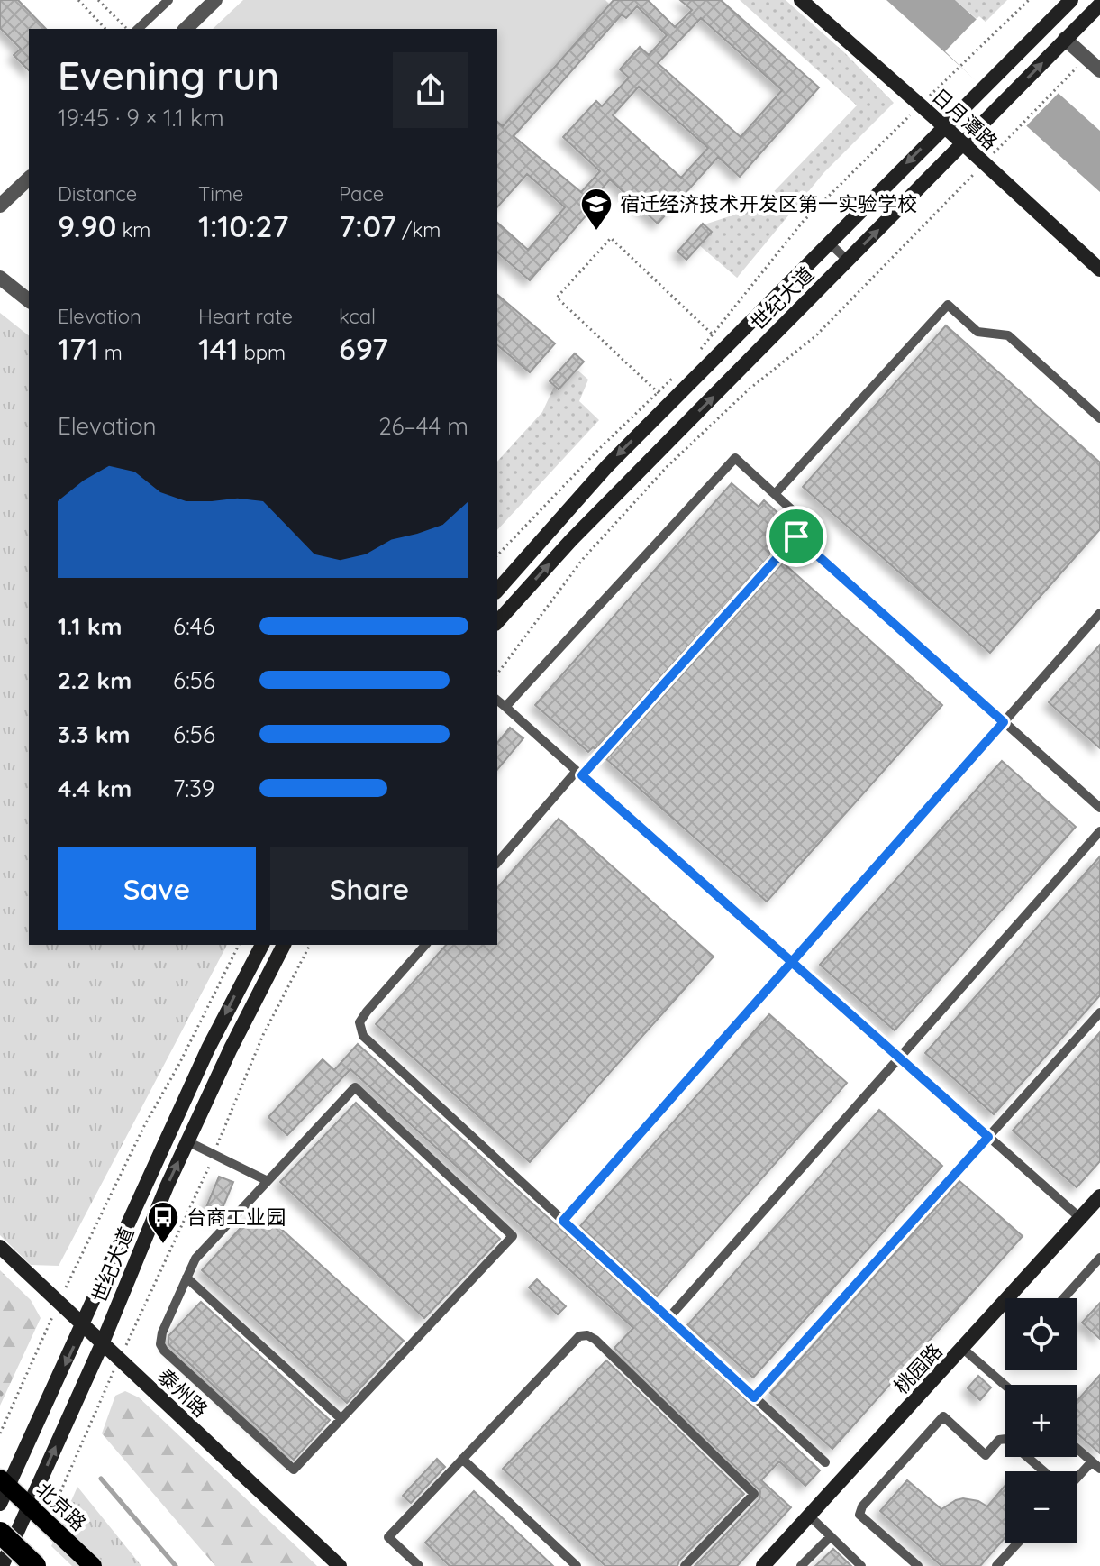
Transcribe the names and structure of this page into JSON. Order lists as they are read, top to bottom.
{
  "streets": {
    "main road": ["北京路"],
    "street": [
      "日月潭路",
      "世纪大道",
      "桃园路",
      "泰州路"
    ]
  },
  "crossings": [
    ["日月潭路", "世纪大道"],
    ["世纪大道", "泰州路"],
    ["世纪大道", "北京路"]
  ],
  "places": {
    "school or university": ["宿迁经济技术开发区第一实验学校"],
    "bus stop": ["台商工业园"]
  },
  "page": {
    "heading": ["Evening run", "19:45 · 9 × 1.1 km"],
    "stats": [
      ["Distance", "9.90 km"],
      ["Time", "1:10:27"],
      ["Pace", "7:07 /km"],
      ["Elevation", "171 m"],
      ["Heart rate", "141 bpm"],
      ["kcal", "697"]
    ],
    "chart": ["Elevation", "26–44 m"],
    "list": [
      {
        "name": "1.1 km",
        "note": "6:46"
      },
      {
        "name": "2.2 km",
        "note": "6:56"
      },
      {
        "name": "3.3 km",
        "note": "6:56"
      },
      {
        "name": "4.4 km",
        "note": "7:39"
      }
    ],
    "buttons": ["Save", "Share"],
    "map_buttons": ["+", "−"]
  }
}
